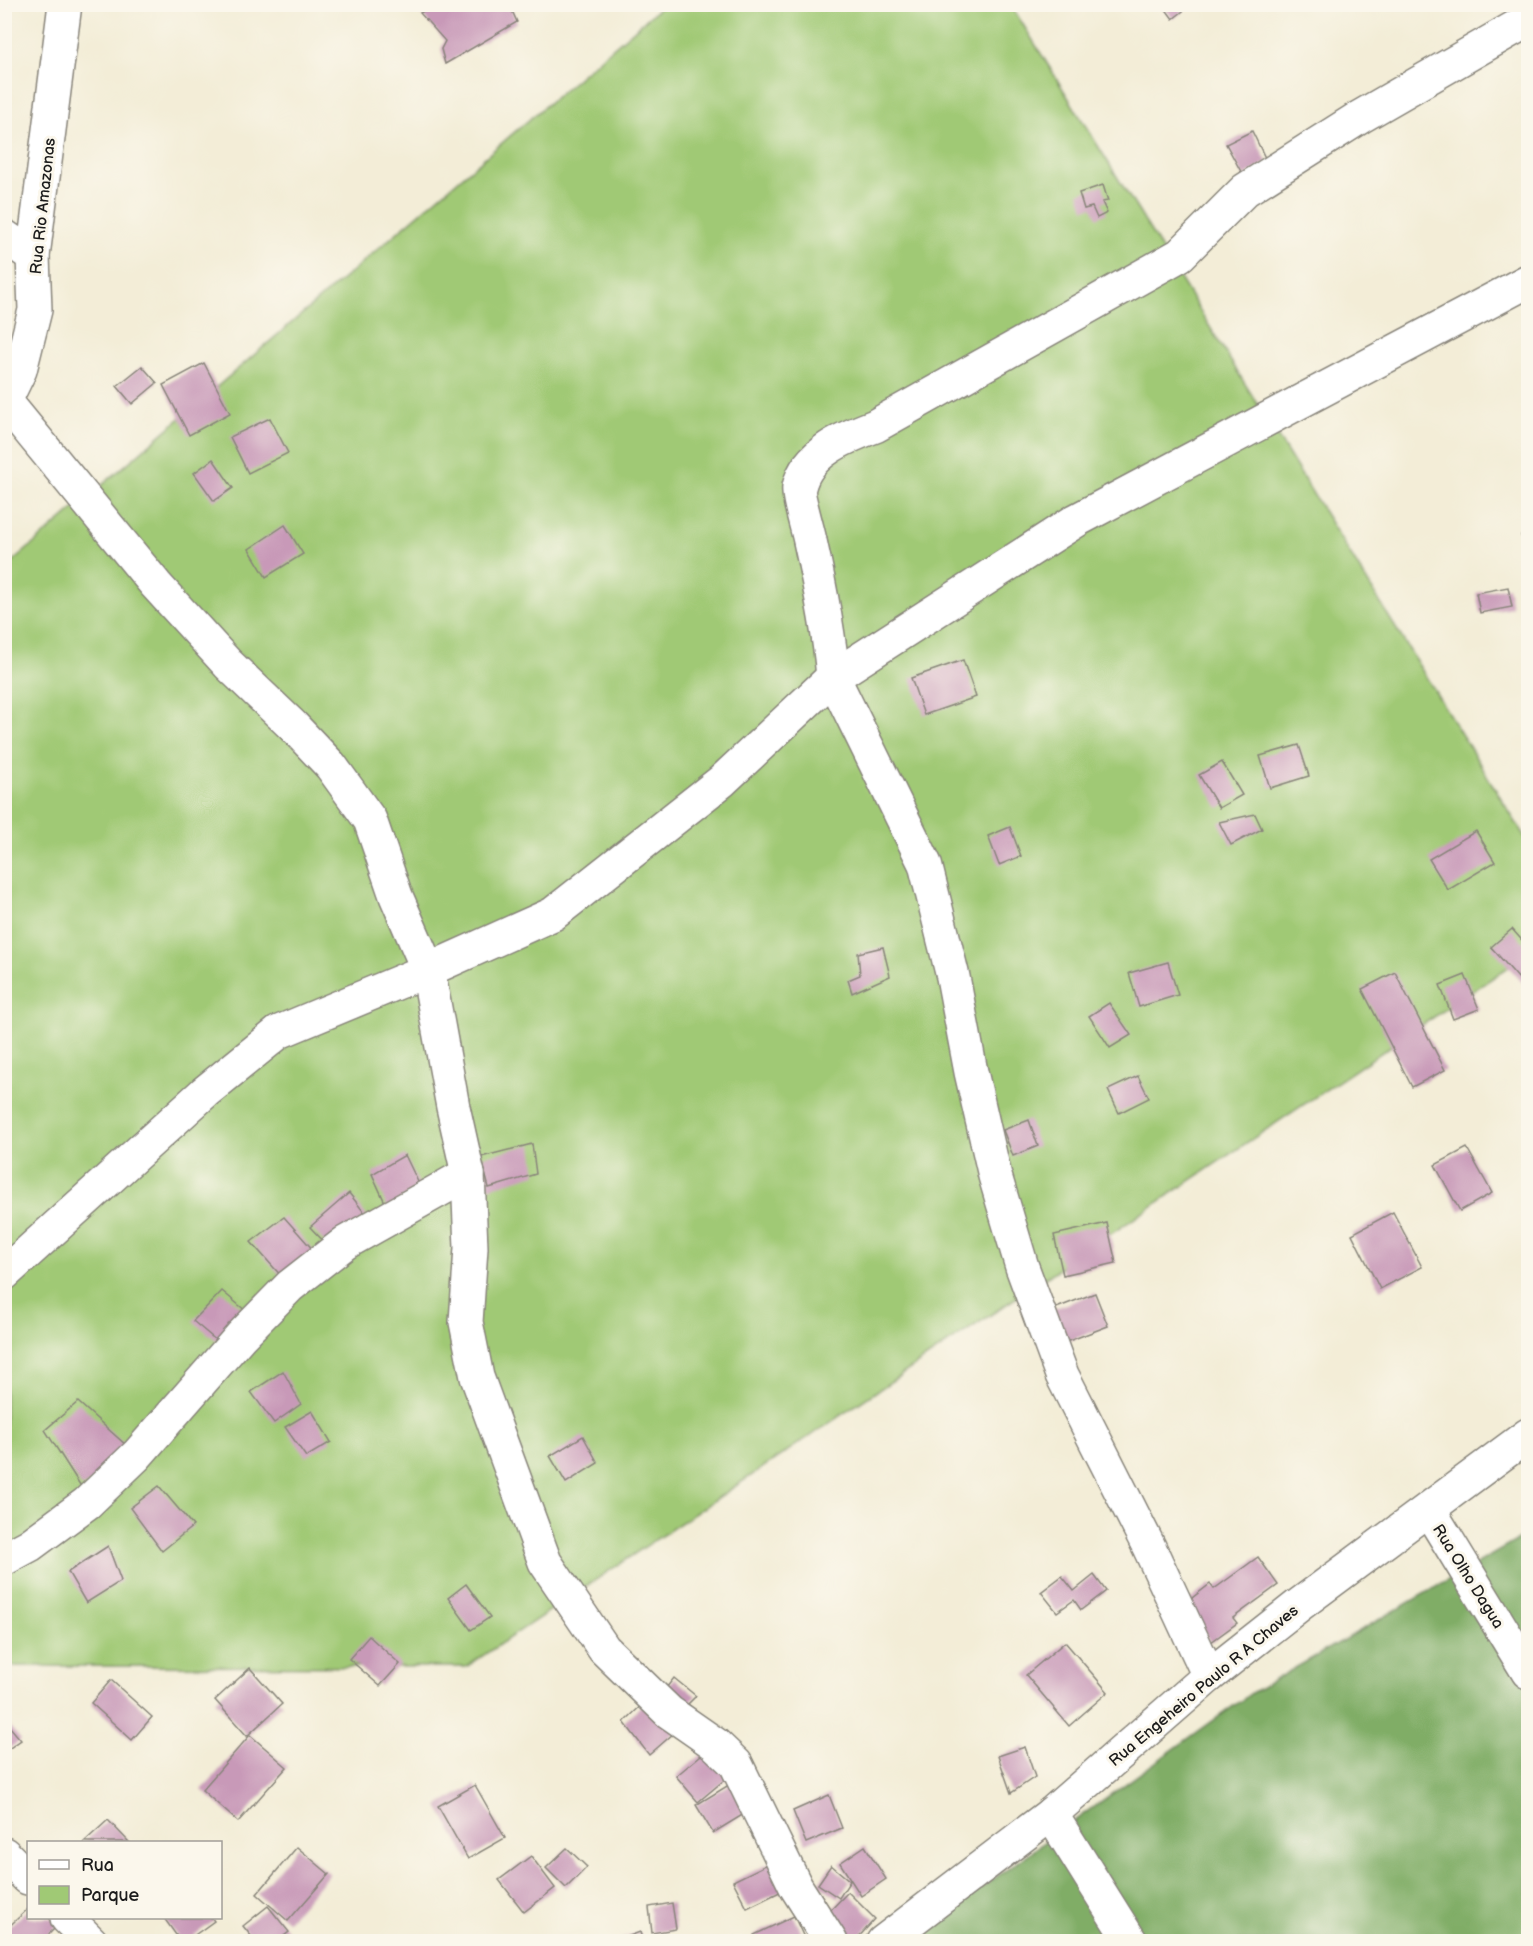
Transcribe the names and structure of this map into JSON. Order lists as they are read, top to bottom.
{
  "streets": {
    "street": ["Rua Rio Amazonas", "Rua Olho Dagua", "Rua Engeheiro Paulo R A Chaves"]
  },
  "crossings": [
    ["Rua Olho Dagua", "Rua Engeheiro Paulo R A Chaves"]
  ],
  "legend": ["Rua", "Parque"]
}
